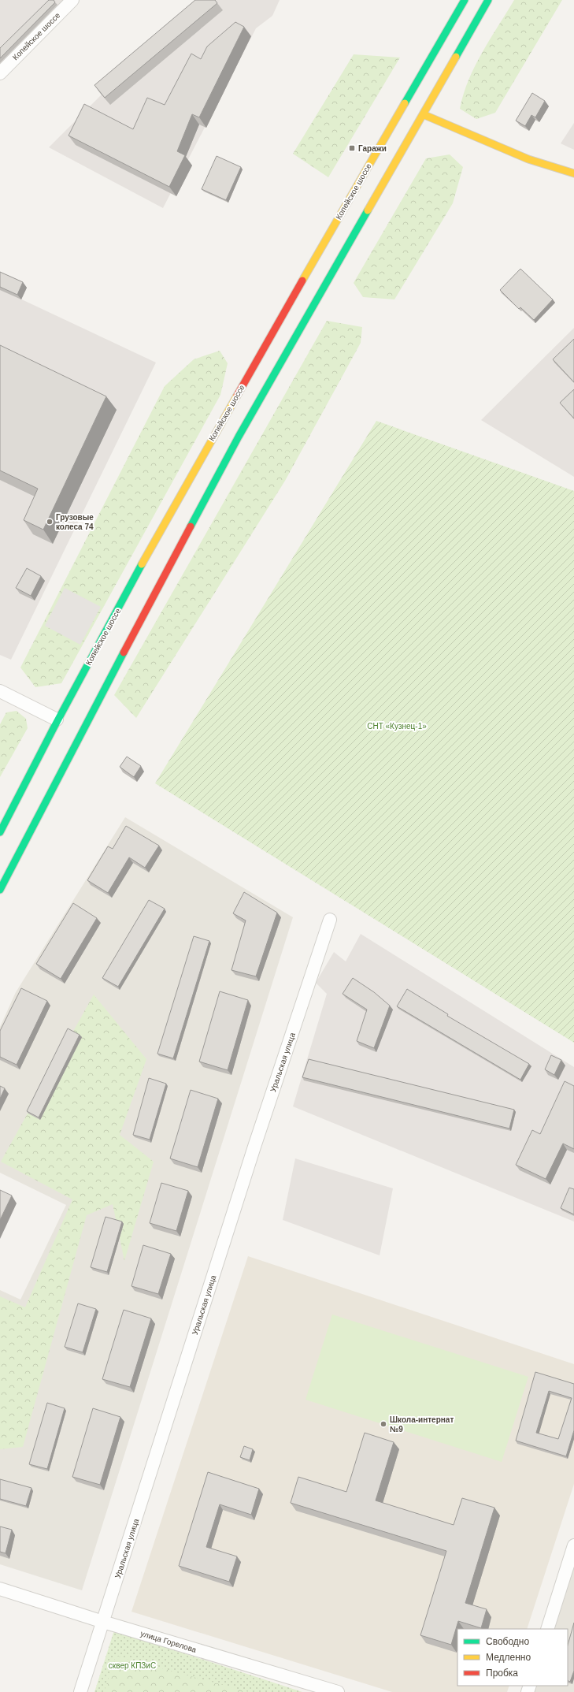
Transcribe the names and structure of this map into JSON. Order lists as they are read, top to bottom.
{
  "streets": {
    "main road": ["Копейское шоссе"],
    "street": ["Уральская улица", "улица Горелова"]
  },
  "crossings": [
    ["Уральская улица", "улица Горелова"]
  ],
  "parks": ["СНТ «Кузнец-1»", "сквер КПЗиС"],
  "places": {
    "transit": ["Гаражи"],
    "other": ["Грузовые колеса 74", "Школа-интернат №9"]
  },
  "legend": ["Свободно", "Медленно", "Пробка"]
}
